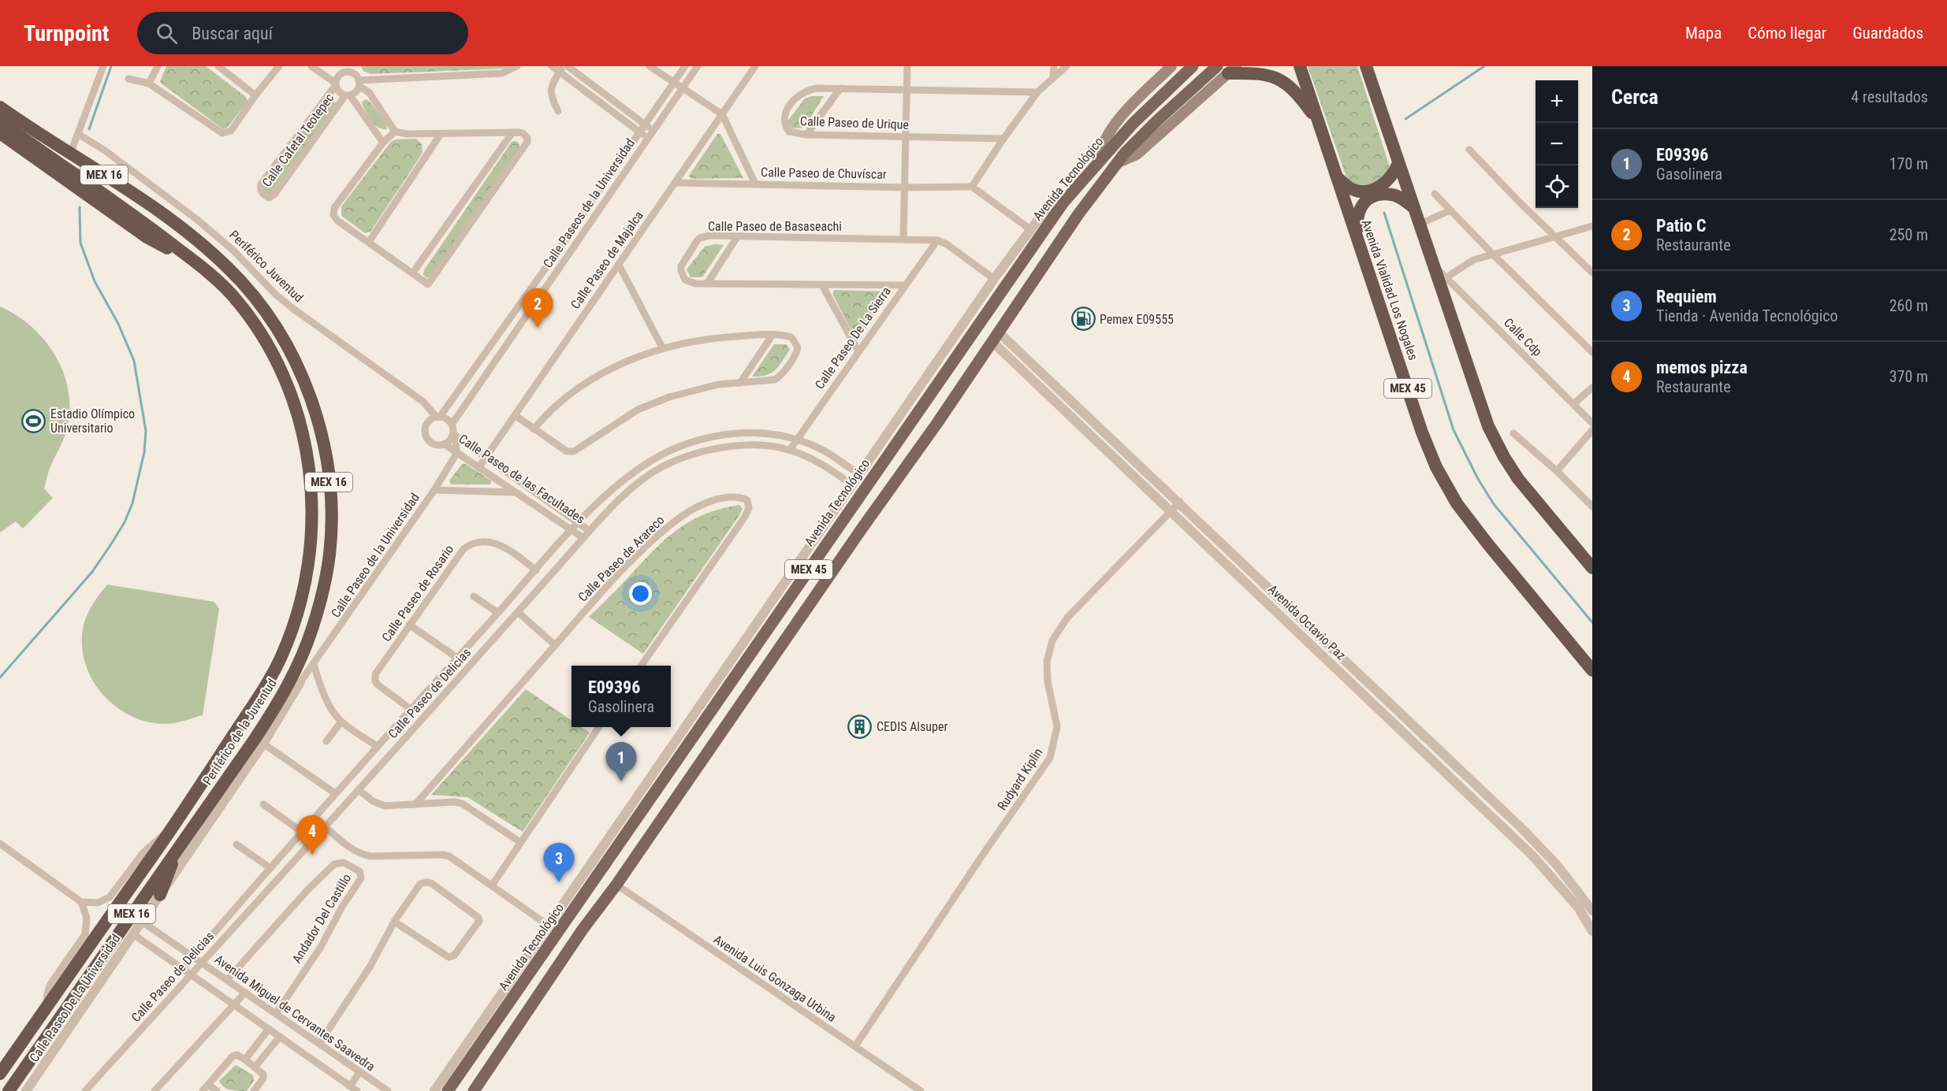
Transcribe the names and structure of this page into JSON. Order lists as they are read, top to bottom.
{
  "streets": {
    "highway": [
      "MEX 16",
      "Avenida Vialidad Los Nogales",
      "MEX 45",
      "Periférico de la Juventud"
    ],
    "main road": ["Avenida Tecnológico"],
    "street": [
      "Calle Paseo de Urique",
      "Calle Cafetal Teotepec",
      "Calle Paseo de Chuvíscar",
      "Calle Paseos de la Universidad",
      "Calle Paseo de Basaseachi",
      "Calle Paseo de Majalca",
      "Periférico Juventud",
      "Calle Cdp",
      "Calle Paseo De La Sierra",
      "Calle Paseo de las Facultades",
      "Calle Paseo de la Universidad",
      "Calle Paseo de Arareco",
      "Calle Paseo de Rosario",
      "Avenida Octavio Paz",
      "Calle Paseo de Delicias",
      "Rudyard Kiplin",
      "Andador Del Castillo",
      "Avenida Luis Gonzaga Urbina",
      "Calle Paseo De La Universidad",
      "Avenida Miguel de Cervantes Saavedra"
    ]
  },
  "crossings": [
    ["Calle Paseo de Chuvíscar", "Calle Paseo de Majalca"],
    ["MEX 16", "Periférico de la Juventud"],
    ["Calle Paseos de la Universidad", "Periférico Juventud"],
    ["Calle Paseos de la Universidad", "Calle Paseo de las Facultades"],
    ["Calle Paseo de Basaseachi", "Calle Paseo De La Sierra"],
    ["Calle Paseo de Majalca", "Calle Paseo de las Facultades"],
    ["Periférico Juventud", "Calle Paseo de las Facultades"],
    ["Calle Paseo De La Sierra", "Calle Paseo de Delicias"],
    ["MEX 45", "Avenida Octavio Paz"],
    ["MEX 45", "Avenida Luis Gonzaga Urbina"],
    ["Calle Paseo de las Facultades", "Calle Paseo de la Universidad"],
    ["Calle Paseo de las Facultades", "Calle Paseo de Delicias"],
    ["Calle Paseo de la Universidad", "Calle Paseo De La Universidad"],
    ["Calle Paseo de Rosario", "Calle Paseo de Delicias"],
    ["Avenida Octavio Paz", "Rudyard Kiplin"],
    ["Calle Paseo de Delicias", "Avenida Miguel de Cervantes Saavedra"],
    ["Rudyard Kiplin", "Avenida Luis Gonzaga Urbina"],
    ["Andador Del Castillo", "Avenida Miguel de Cervantes Saavedra"],
    ["Calle Paseo De La Universidad", "Avenida Miguel de Cervantes Saavedra"]
  ],
  "places": {
    "fuel station": ["Pemex E09555"],
    "sports": ["Estadio Olímpico Universitario"],
    "building": ["CEDIS Alsuper"]
  },
  "page": {
    "header": "Turnpoint",
    "search": "Buscar aquí",
    "nav": ["Mapa", "Cómo llegar", "Guardados"],
    "heading": ["Cerca", "4 resultados"],
    "map_buttons": ["+", "−"],
    "list": [
      {
        "mark": "1",
        "name": "E09396",
        "note": "Gasolinera",
        "value": "170 m"
      },
      {
        "mark": "2",
        "name": "Patio C",
        "note": "Restaurante",
        "value": "250 m"
      },
      {
        "mark": "3",
        "name": "Requiem",
        "note": "Tienda · Avenida Tecnológico",
        "value": "260 m"
      },
      {
        "mark": "4",
        "name": "memos pizza",
        "note": "Restaurante",
        "value": "370 m"
      }
    ],
    "pins": [
      "2",
      "1",
      "4",
      "3"
    ],
    "popup": ["E09396", "Gasolinera"]
  }
}
